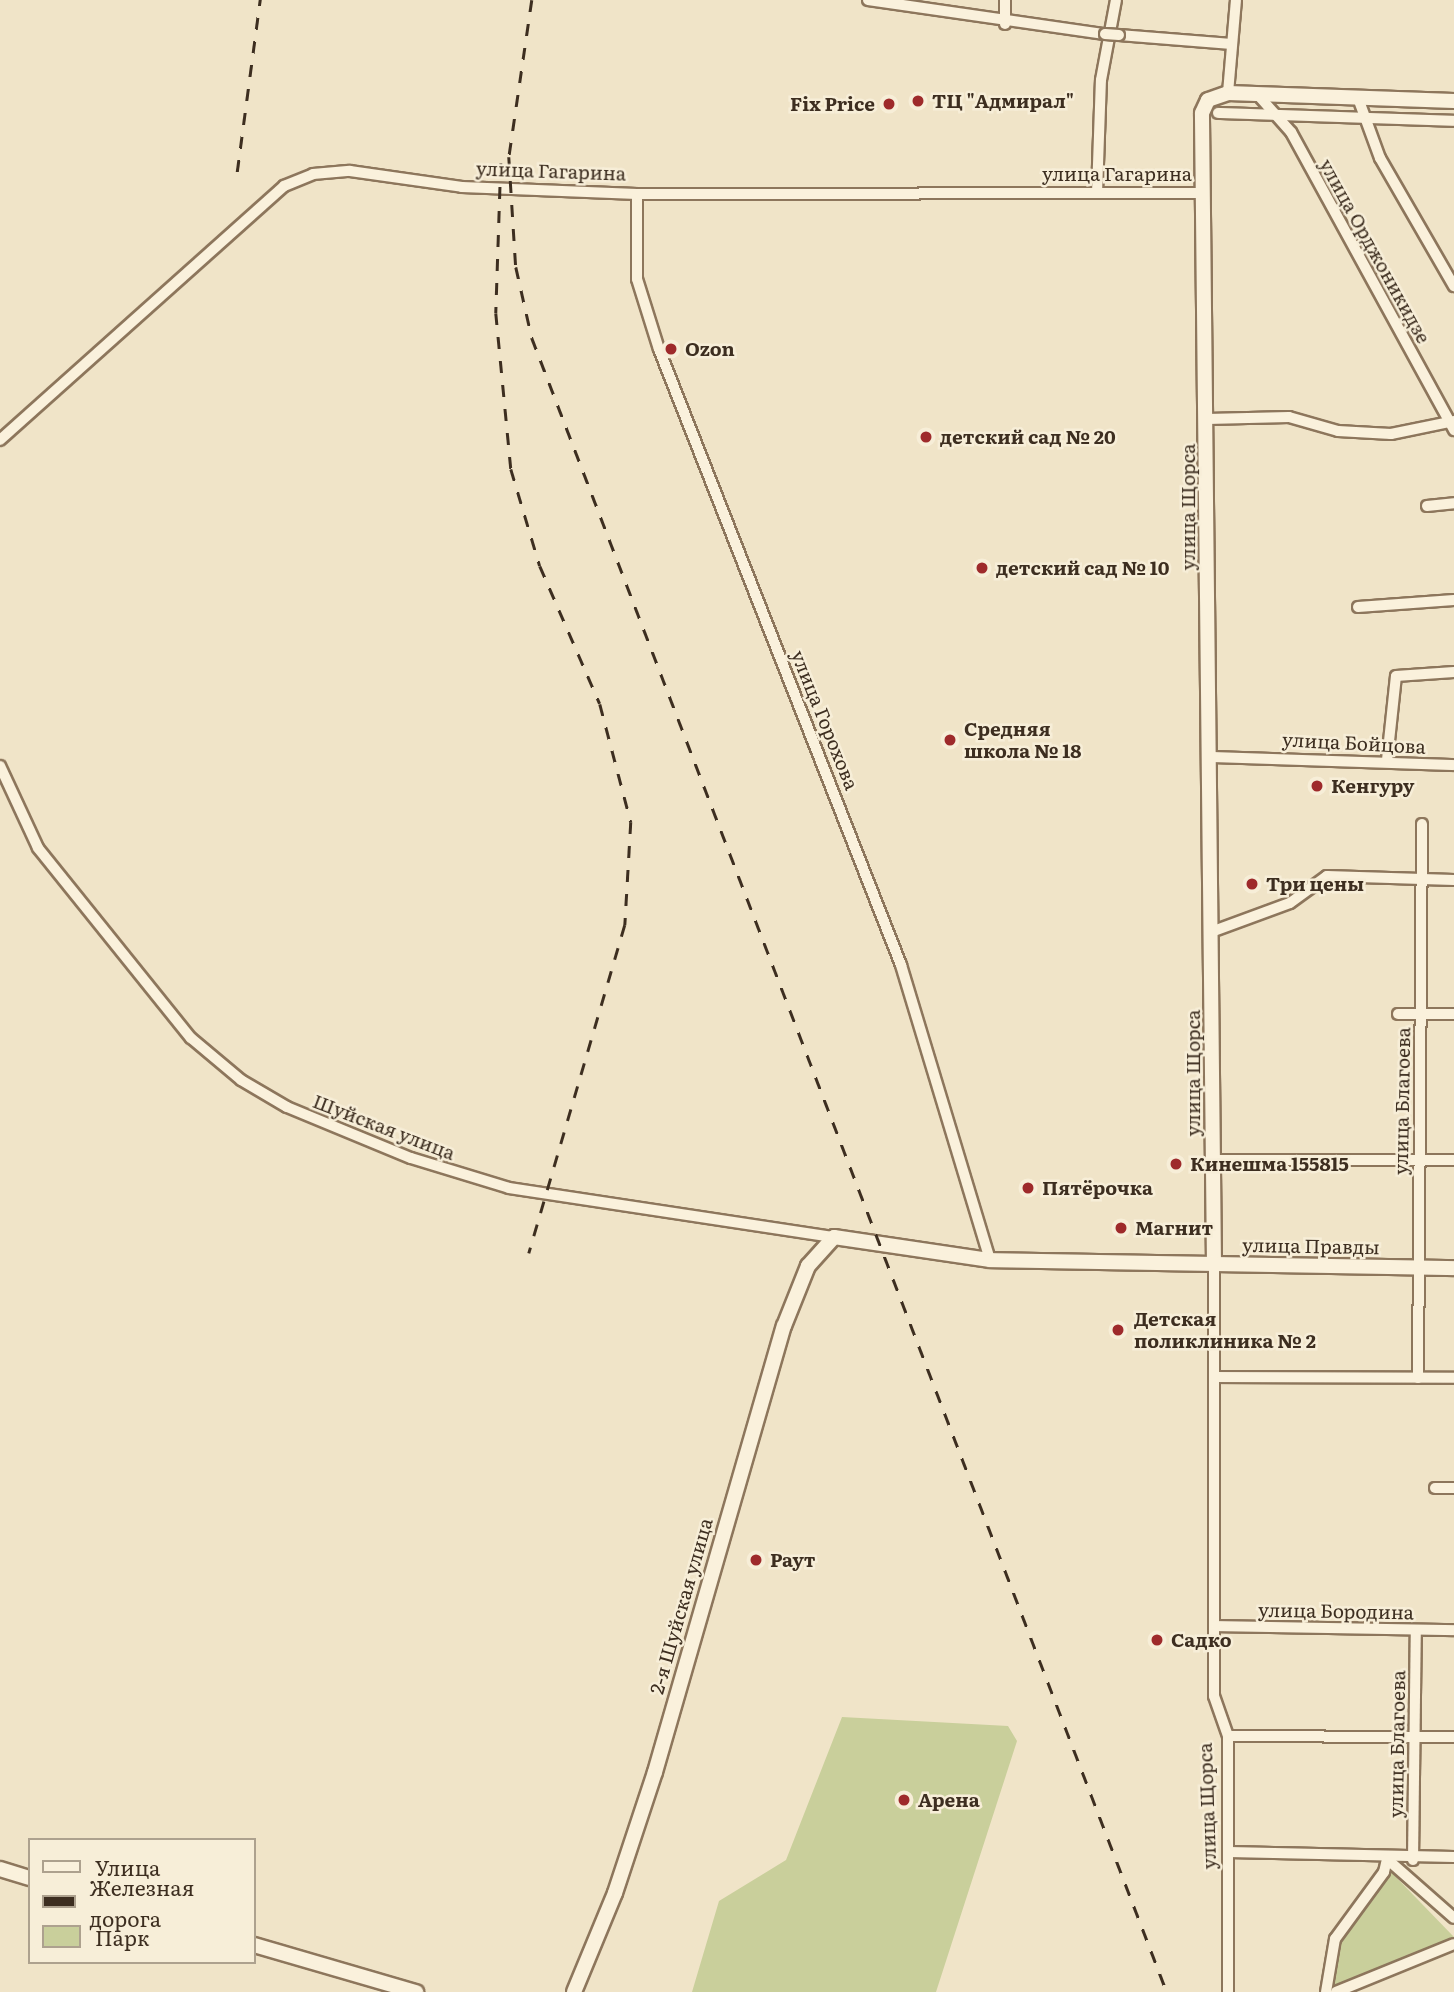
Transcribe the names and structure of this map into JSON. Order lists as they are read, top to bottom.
{
  "streets": {
    "street": [
      "улица Гагарина",
      "улица Орджоникидзе",
      "улица Щорса",
      "улица Горохова",
      "улица Бойцова",
      "улица Благоева",
      "Шуйская улица",
      "улица Правды",
      "2-я Шуйская улица",
      "улица Бородина"
    ]
  },
  "crossings": [
    ["улица Гагарина", "улица Щорса"],
    ["улица Гагарина", "улица Горохова"],
    ["улица Щорса", "улица Бойцова"],
    ["улица Щорса", "улица Правды"],
    ["улица Щорса", "улица Бородина"],
    ["улица Горохова", "улица Правды"],
    ["улица Благоева", "улица Правды"],
    ["улица Благоева", "улица Бородина"],
    ["Шуйская улица", "улица Правды"],
    ["Шуйская улица", "2-я Шуйская улица"],
    ["улица Правды", "2-я Шуйская улица"]
  ],
  "places": [
    "ТЦ \"Адмирал\"",
    "Fix Price",
    "Ozon",
    "детский сад № 20",
    "детский сад № 10",
    "Средняя школа № 18",
    "Кенгуру",
    "Три цены",
    "Кинешма 155815",
    "Пятёрочка",
    "Магнит",
    "Детская поликлиника № 2",
    "Раут",
    "Садко",
    "Арена"
  ],
  "legend": ["Улица", "Железная дорога", "Парк"]
}
